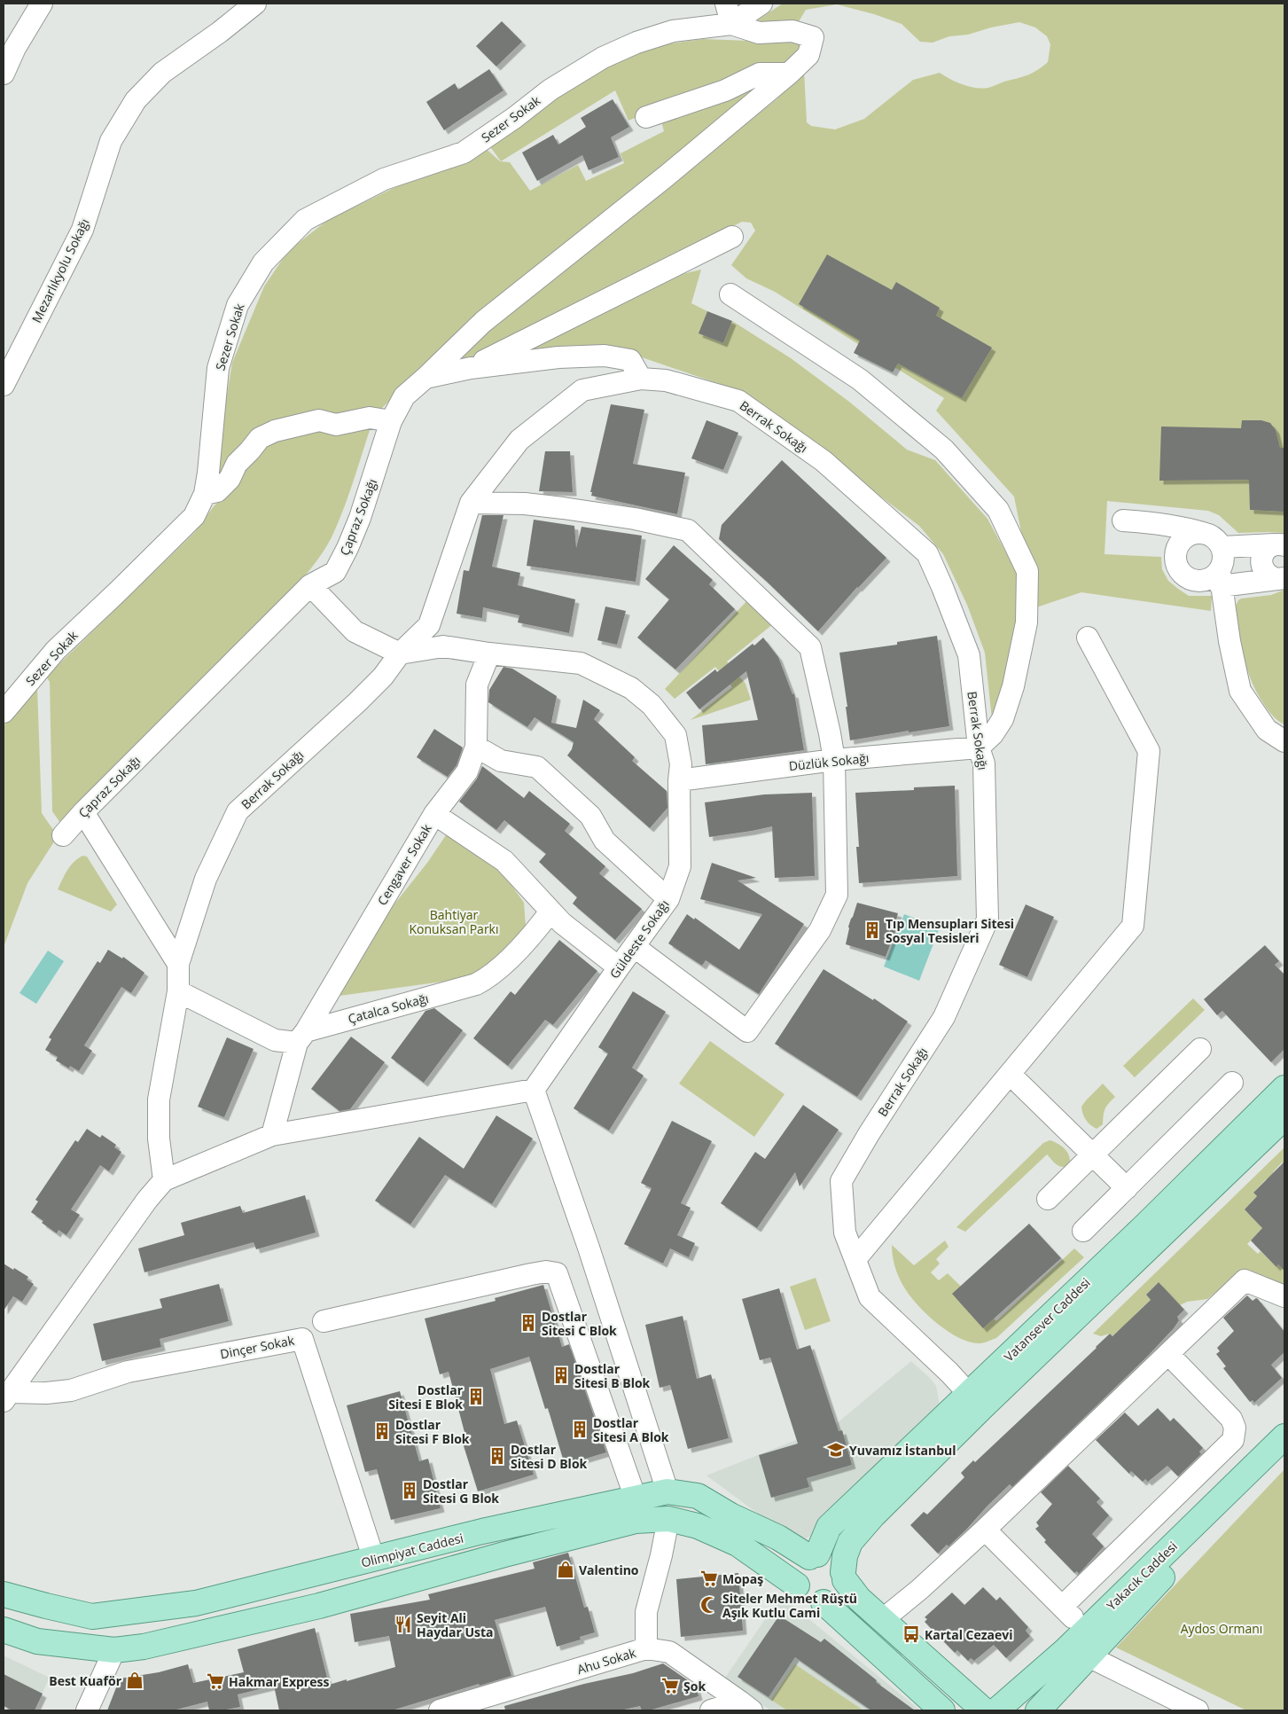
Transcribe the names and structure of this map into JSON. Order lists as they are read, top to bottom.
{
  "streets": {
    "main road": ["Vatansever Caddesi", "Olimpiyat Caddesi", "Yakacık Caddesi"],
    "street": [
      "Sezer Sokak",
      "Mezarlıkyolu Sokağı",
      "Berrak Sokağı",
      "Çapraz Sokağı",
      "Düzlük Sokağı",
      "Cengaver Sokak",
      "Güldeste Sokağı",
      "Çatalca Sokağı",
      "Dinçer Sokak",
      "Ahu Sokak"
    ]
  },
  "crossings": [
    ["Berrak Sokağı", "Çapraz Sokağı"],
    ["Berrak Sokağı", "Düzlük Sokağı"],
    ["Berrak Sokağı", "Güldeste Sokağı"],
    ["Berrak Sokağı", "Vatansever Caddesi"],
    ["Düzlük Sokağı", "Güldeste Sokağı"],
    ["Cengaver Sokak", "Güldeste Sokağı"],
    ["Cengaver Sokak", "Çatalca Sokağı"],
    ["Vatansever Caddesi", "Olimpiyat Caddesi"],
    ["Dinçer Sokak", "Olimpiyat Caddesi"]
  ],
  "parks": ["Bahtiyar Konuksan Parkı", "Aydos Ormanı"],
  "places": {
    "building": [
      "Tıp Mensupları Sitesi Sosyal Tesisleri",
      "Dostlar Sitesi C Blok",
      "Dostlar Sitesi B Blok",
      "Dostlar Sitesi E Blok",
      "Dostlar Sitesi A Blok",
      "Dostlar Sitesi F Blok",
      "Dostlar Sitesi D Blok",
      "Dostlar Sitesi G Blok"
    ],
    "school or university": ["Yuvamız İstanbul"],
    "shop": ["Valentino", "Best Kuaför"],
    "supermarket": ["Mopaş", "Hakmar Express", "Şok"],
    "mosque": ["Siteler Mehmet Rüştü Aşık Kutlu Cami"],
    "restaurant": ["Seyit Ali Haydar Usta"],
    "bus stop": ["Kartal Cezaevi"]
  }
}
